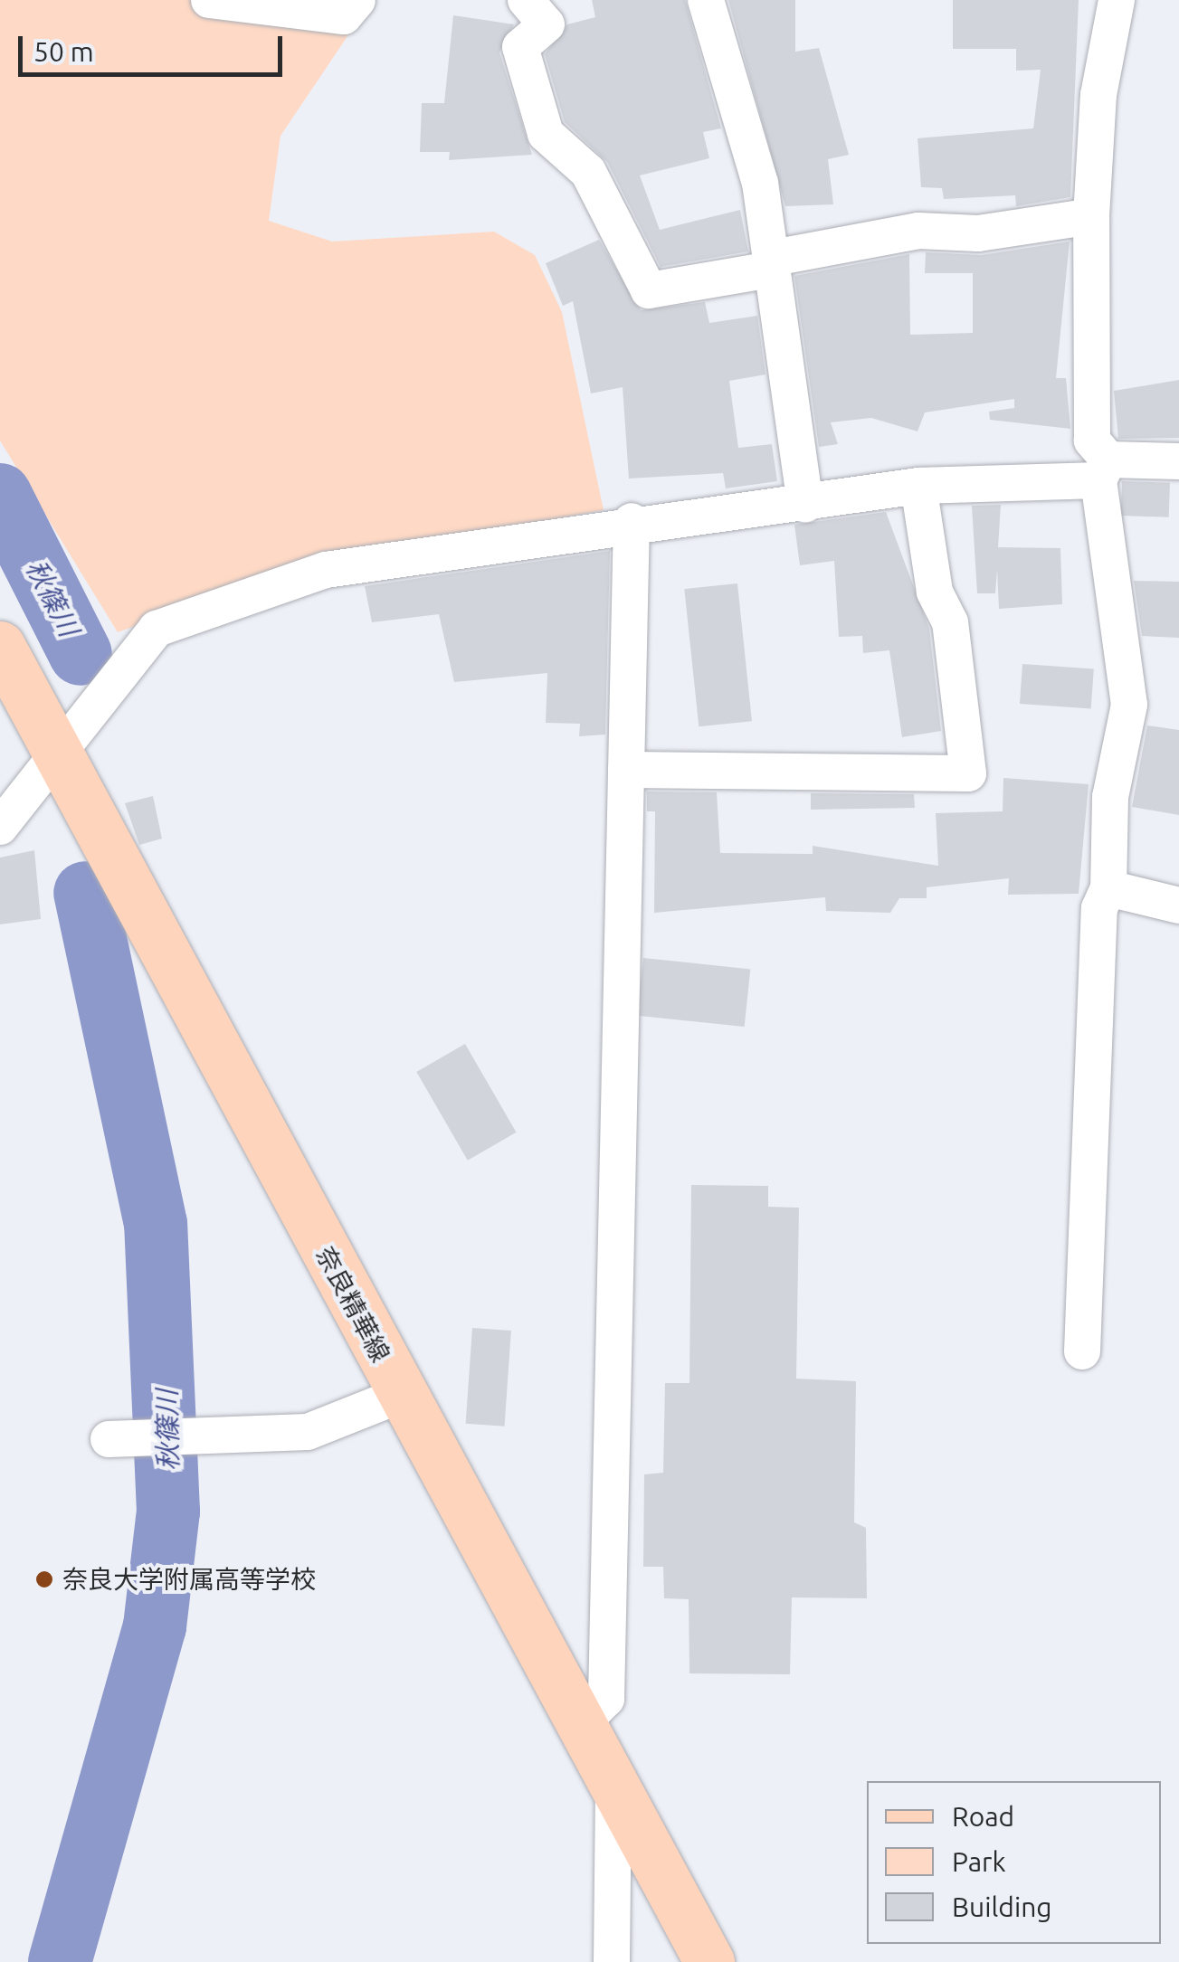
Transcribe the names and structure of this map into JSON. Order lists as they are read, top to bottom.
{
  "streets": {
    "main road": ["奈良精華線"]
  },
  "water": ["秋篠川"],
  "places": ["奈良大学附属高等学校"],
  "legend": ["Road", "Park", "Building"],
  "scale_bar": "50 m"
}
